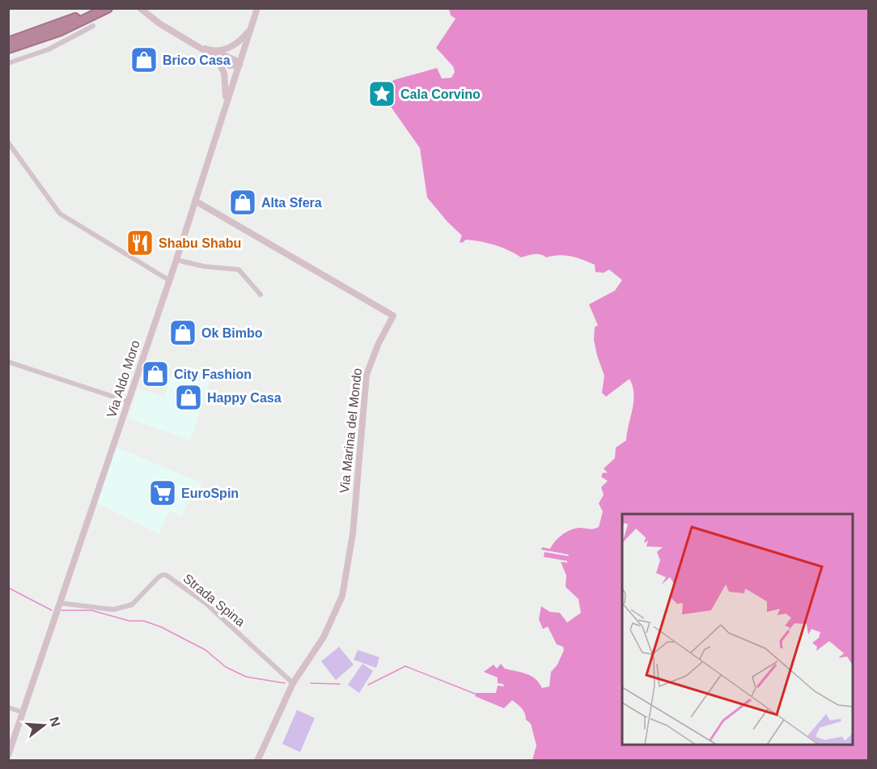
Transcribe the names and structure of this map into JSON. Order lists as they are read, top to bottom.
{
  "streets": {
    "main road": ["Via Aldo Moro", "Via Marina del Mondo"],
    "street": ["Strada Spina"]
  },
  "crossings": [
    ["Via Aldo Moro", "Via Marina del Mondo"],
    ["Via Aldo Moro", "Strada Spina"],
    ["Via Marina del Mondo", "Strada Spina"]
  ],
  "places": {
    "shop": [
      "Brico Casa",
      "Alta Sfera",
      "Ok Bimbo",
      "City Fashion",
      "Happy Casa"
    ],
    "place": ["Cala Corvino"],
    "restaurant": ["Shabu Shabu"],
    "supermarket": ["EuroSpin"]
  },
  "north": "right"
}
